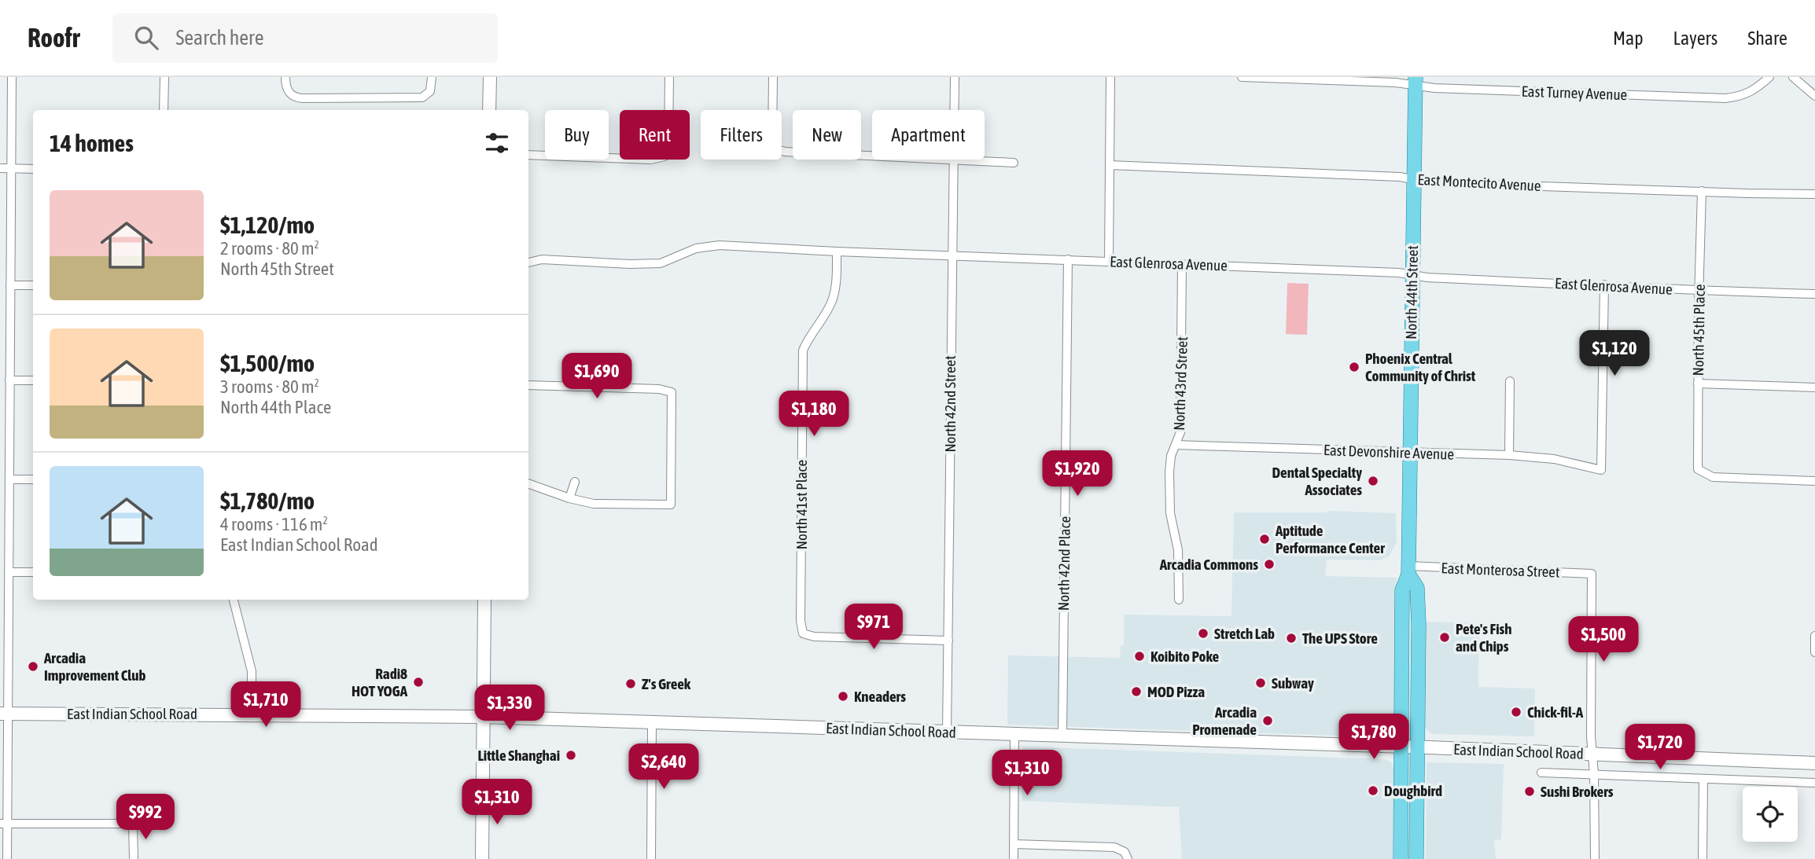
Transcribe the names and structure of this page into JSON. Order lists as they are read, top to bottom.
{
  "streets": {
    "main road": ["North 44th Street", "East Indian School Road"],
    "street": [
      "East Turney Avenue",
      "East Montecito Avenue",
      "East Glenrosa Avenue",
      "North 45th Place",
      "North 43rd Street",
      "North 42nd Street",
      "East Devonshire Avenue",
      "North 41st Place",
      "North 42nd Place",
      "East Monterosa Street"
    ]
  },
  "crossings": [
    ["East Turney Avenue", "North 44th Street"],
    ["East Montecito Avenue", "North 44th Street"],
    ["East Montecito Avenue", "North 45th Place"],
    ["East Glenrosa Avenue", "North 44th Street"],
    ["East Glenrosa Avenue", "North 45th Place"],
    ["East Glenrosa Avenue", "North 43rd Street"],
    ["East Glenrosa Avenue", "North 42nd Street"],
    ["East Glenrosa Avenue", "East Devonshire Avenue"],
    ["East Glenrosa Avenue", "North 41st Place"],
    ["East Glenrosa Avenue", "North 42nd Place"],
    ["North 44th Street", "East Devonshire Avenue"],
    ["North 44th Street", "East Monterosa Street"],
    ["North 44th Street", "East Indian School Road"],
    ["North 43rd Street", "East Devonshire Avenue"],
    ["North 42nd Street", "North 41st Place"],
    ["North 42nd Street", "East Indian School Road"],
    ["North 42nd Place", "East Indian School Road"],
    ["East Monterosa Street", "East Indian School Road"]
  ],
  "places": [
    "Phoenix Central Community of Christ",
    "Dental Specialty Associates",
    "Aptitude Performance Center",
    "Arcadia Commons",
    "Stretch Lab",
    "Pete's Fish and Chips",
    "The UPS Store",
    "Koibito Poke",
    "Arcadia Improvement Club",
    "Radi8 HOT YOGA",
    "Subway",
    "Z's Greek",
    "MOD Pizza",
    "Kneaders",
    "Chick-fil-A",
    "Arcadia Promenade",
    "Little Shanghai",
    "Doughbird",
    "Sushi Brokers"
  ],
  "page": {
    "header": "Roofr",
    "search": "Search here",
    "nav": ["Map", "Layers", "Share"],
    "chip": [
      "Buy",
      "Rent",
      "Filters",
      "New",
      "Apartment"
    ],
    "heading": "14 homes",
    "list": [
      {
        "name": "$1,120/mo",
        "note": "2 rooms · 80 m² · North 45th Street"
      },
      {
        "name": "$1,500/mo",
        "note": "3 rooms · 80 m² · North 44th Place"
      },
      {
        "name": "$1,780/mo",
        "note": "4 rooms · 116 m² · East Indian School Road"
      }
    ],
    "price": [
      "$1,120",
      "$1,690",
      "$1,180",
      "$1,920",
      "$971",
      "$1,500",
      "$1,710",
      "$1,330",
      "$1,780",
      "$1,720",
      "$2,640",
      "$1,310",
      "$1,310",
      "$992"
    ]
  }
}
